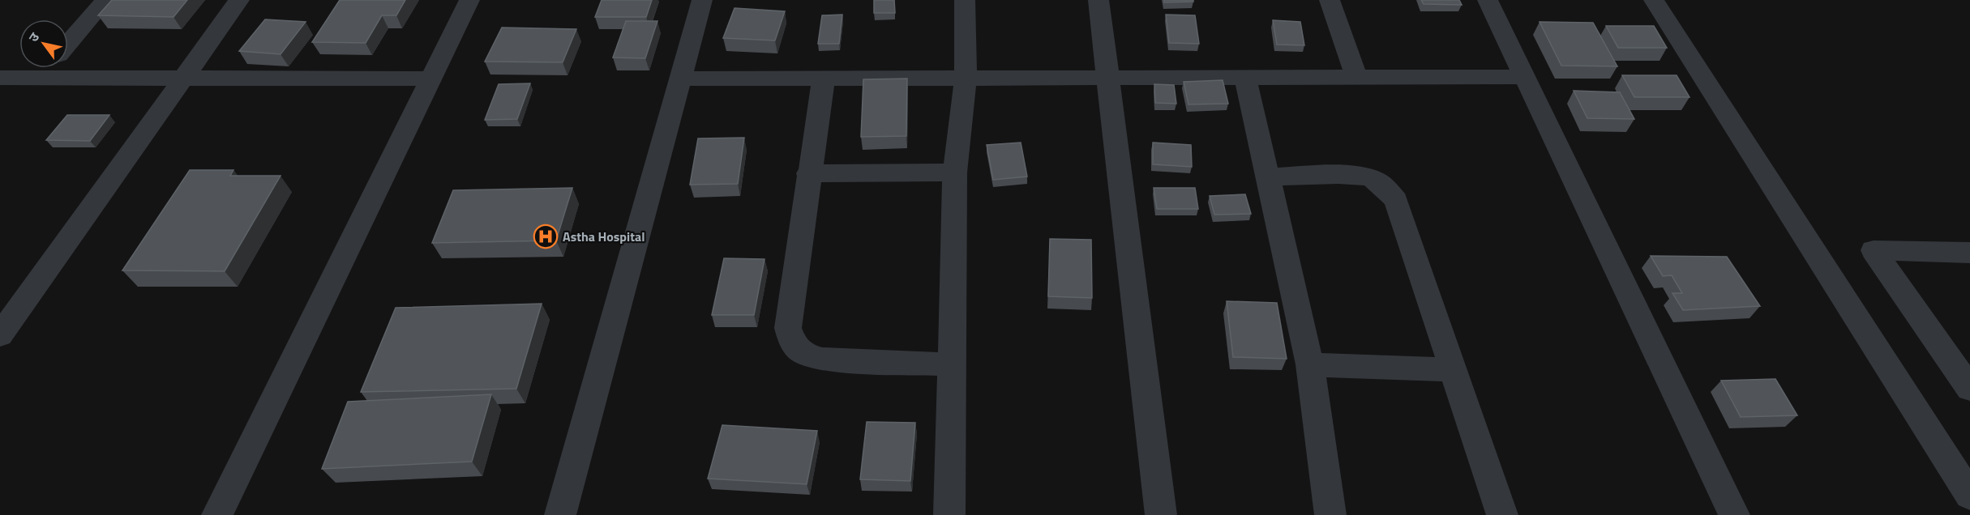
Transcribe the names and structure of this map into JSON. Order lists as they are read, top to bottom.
{
  "places": {
    "hospital": ["Astha Hospital"]
  },
  "north": "top left"
}
